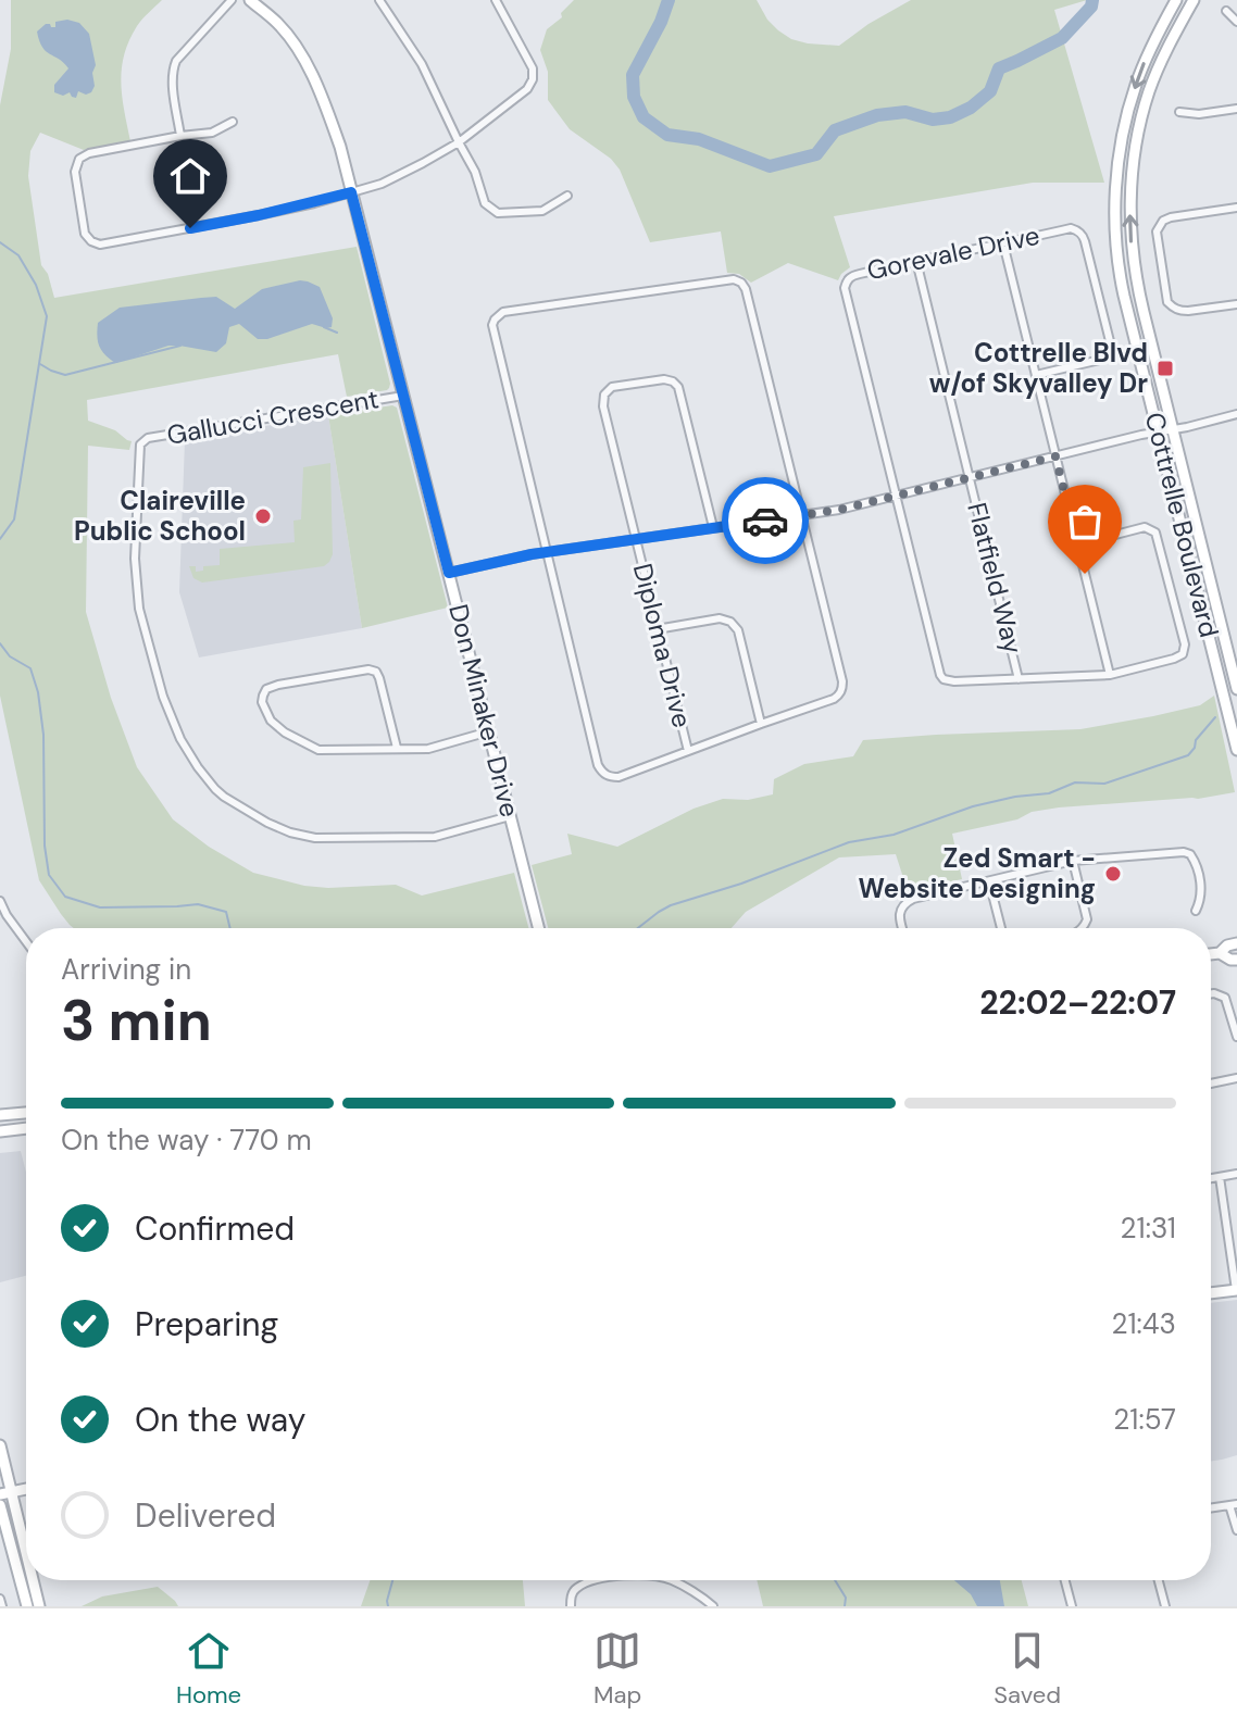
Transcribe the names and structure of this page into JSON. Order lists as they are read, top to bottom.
{
  "streets": {
    "main road": ["Cottrelle Boulevard", "Don Minaker Drive"],
    "street": [
      "Gorevale Drive",
      "Gallucci Crescent",
      "Flatfield Way",
      "Diploma Drive"
    ]
  },
  "crossings": [
    ["Gorevale Drive", "Flatfield Way"],
    ["Gallucci Crescent", "Don Minaker Drive"]
  ],
  "places": {
    "transit": ["Cottrelle Blvd w/of Skyvalley Dr"],
    "other": ["Claireville Public School", "Zed Smart - Website Designing"]
  },
  "page": {
    "heading": ["3 min", "Arriving in", "22:02–22:07"],
    "bar": "On the way · 770 m",
    "list": [
      ["Confirmed", "21:31"],
      ["Preparing", "21:43"],
      ["On the way", "21:57"],
      "Delivered"
    ],
    "tabs": ["Home", "Map", "Saved"]
  }
}
